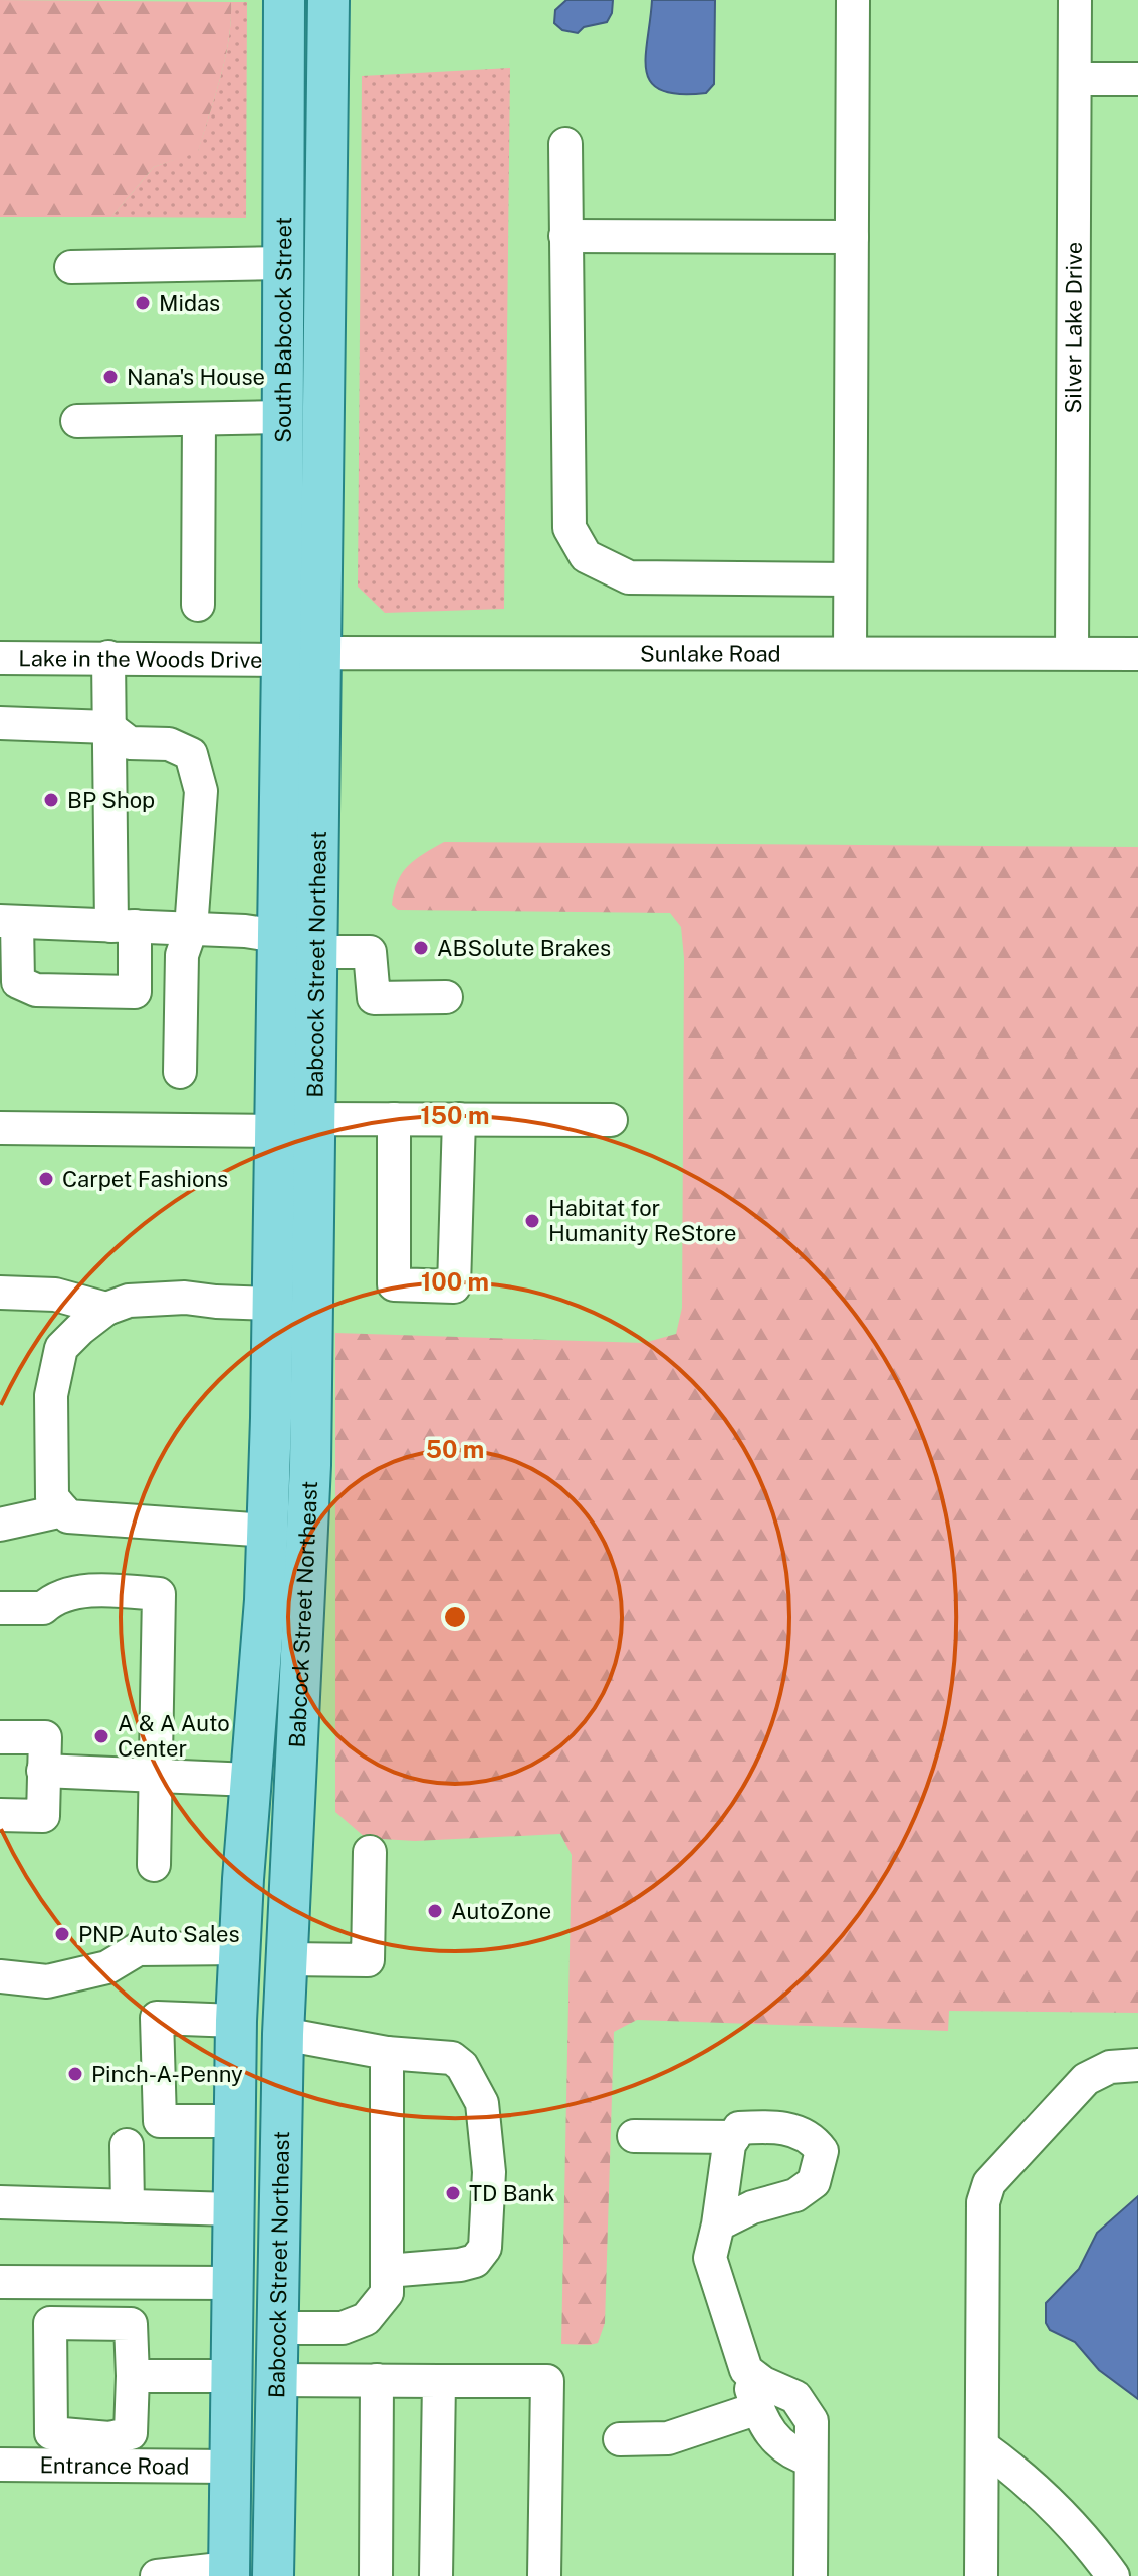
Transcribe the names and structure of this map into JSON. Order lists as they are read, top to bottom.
{
  "streets": {
    "main road": ["South Babcock Street", "Babcock Street Northeast"],
    "street": [
      "Silver Lake Drive",
      "Sunlake Road",
      "Lake in the Woods Drive",
      "Entrance Road"
    ]
  },
  "crossings": [
    ["Silver Lake Drive", "Sunlake Road"],
    ["South Babcock Street", "Sunlake Road"],
    ["South Babcock Street", "Lake in the Woods Drive"],
    ["South Babcock Street", "Babcock Street Northeast"],
    ["Sunlake Road", "Lake in the Woods Drive"],
    ["Sunlake Road", "Babcock Street Northeast"],
    ["Lake in the Woods Drive", "Babcock Street Northeast"],
    ["Babcock Street Northeast", "Entrance Road"]
  ],
  "places": [
    "Midas",
    "Nana's House",
    "BP Shop",
    "ABSolute Brakes",
    "Carpet Fashions",
    "Habitat for Humanity ReStore",
    "A & A Auto Center",
    "AutoZone",
    "PNP Auto Sales",
    "Pinch-A-Penny",
    "TD Bank"
  ],
  "rings": ["150 m", "100 m", "50 m"]
}
